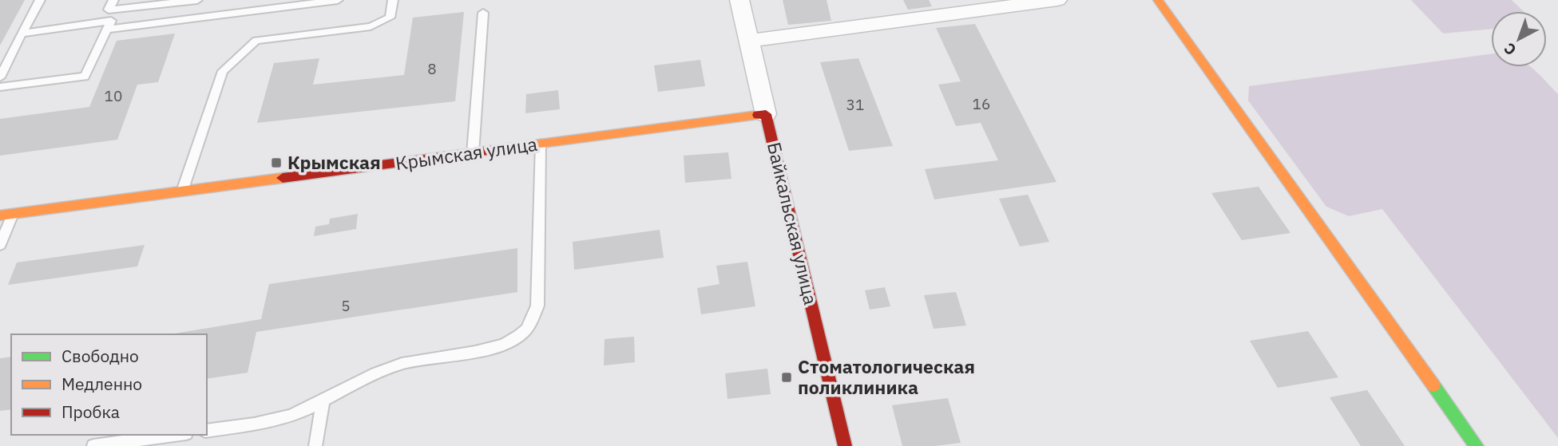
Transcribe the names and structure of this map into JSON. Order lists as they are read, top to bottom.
{
  "streets": {
    "main road": ["Крымская улица", "Байкальская улица"]
  },
  "crossings": [
    ["Крымская улица", "Байкальская улица"]
  ],
  "places": {
    "transit": ["Крымская", "Стоматологическая поликлиника"]
  },
  "house_numbers": [
    "8",
    "10",
    "16",
    "31",
    "5"
  ],
  "legend": ["Свободно", "Медленно", "Пробка"],
  "north": "bottom left"
}
